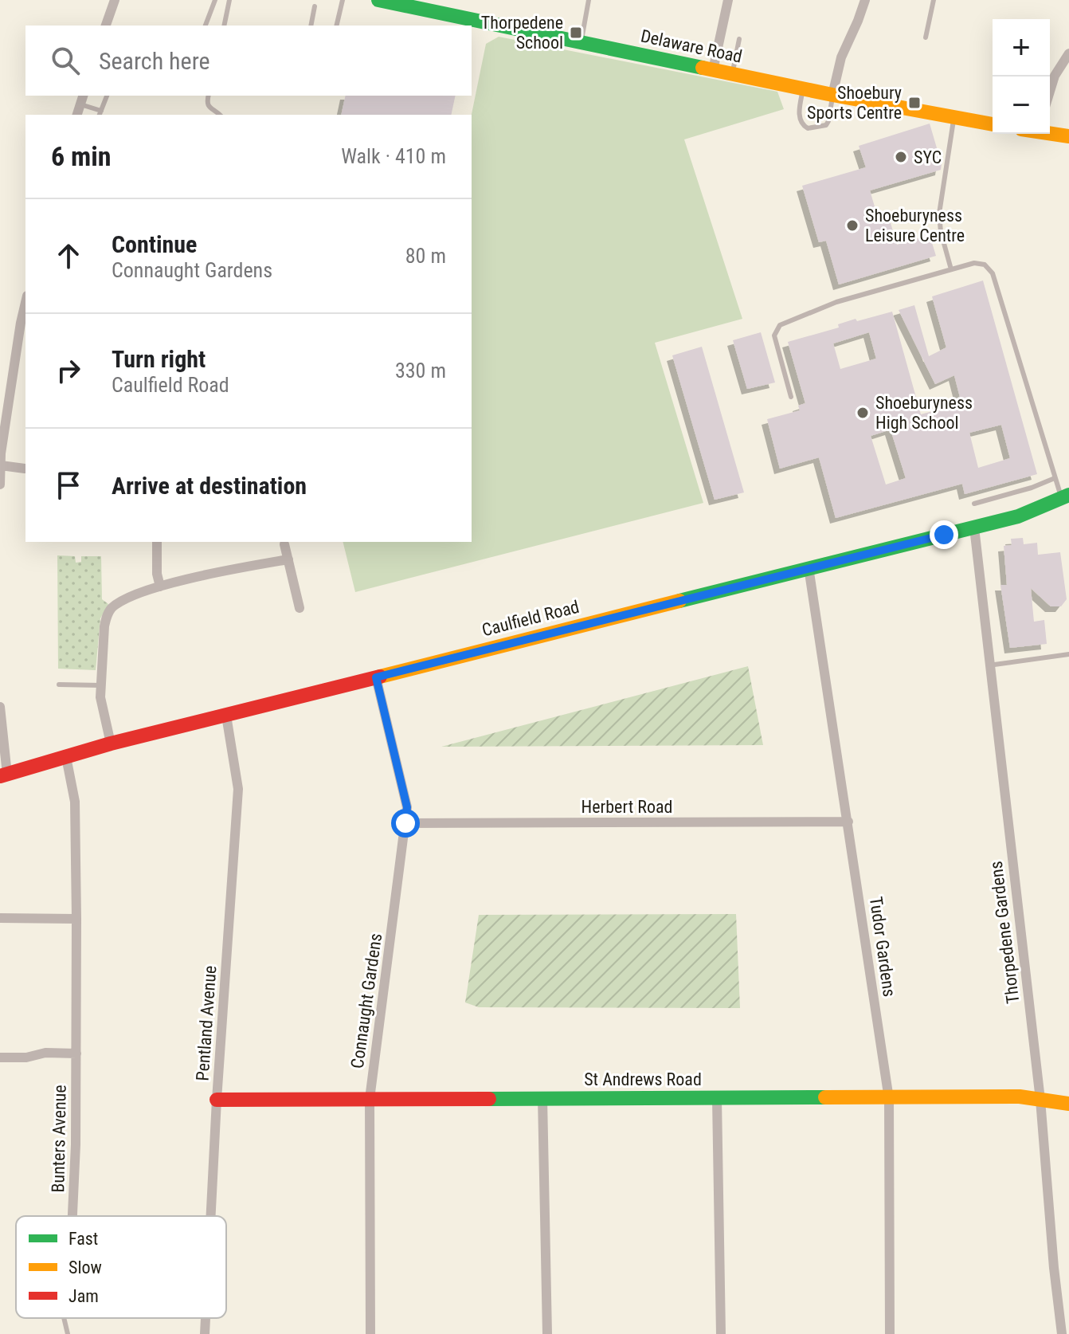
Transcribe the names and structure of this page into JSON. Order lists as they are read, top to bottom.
{
  "streets": {
    "street": [
      "Delaware Road",
      "Caulfield Road",
      "Herbert Road",
      "Thorpedene Gardens",
      "Tudor Gardens",
      "Connaught Gardens",
      "Pentland Avenue",
      "St Andrews Road",
      "Bunters Avenue"
    ]
  },
  "crossings": [
    ["Caulfield Road", "Thorpedene Gardens"],
    ["Caulfield Road", "Tudor Gardens"],
    ["Caulfield Road", "Connaught Gardens"],
    ["Caulfield Road", "Pentland Avenue"],
    ["Caulfield Road", "Bunters Avenue"],
    ["Herbert Road", "Tudor Gardens"],
    ["Herbert Road", "Connaught Gardens"],
    ["Thorpedene Gardens", "St Andrews Road"],
    ["Tudor Gardens", "St Andrews Road"],
    ["Connaught Gardens", "St Andrews Road"],
    ["Pentland Avenue", "St Andrews Road"]
  ],
  "places": {
    "transit": ["Thorpedene School", "Shoebury Sports Centre"],
    "other": ["SYC", "Shoeburyness Leisure Centre", "Shoeburyness High School"]
  },
  "legend": ["Fast", "Slow", "Jam"],
  "page": {
    "map_buttons": ["+", "−"],
    "search": "Search here",
    "heading": ["6 min", "Walk · 410 m"],
    "list": [
      ["Continue", "Connaught Gardens", "80 m"],
      ["Turn right", "Caulfield Road", "330 m"],
      "Arrive at destination"
    ]
  }
}
